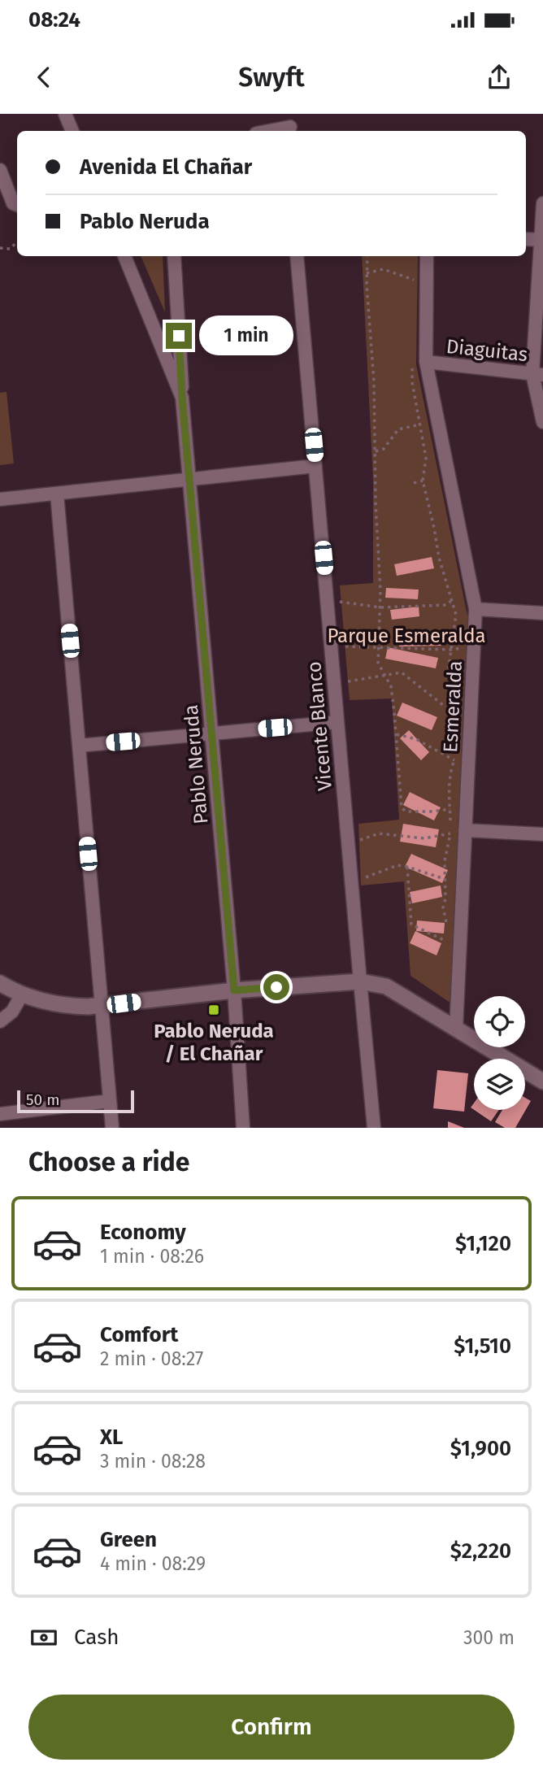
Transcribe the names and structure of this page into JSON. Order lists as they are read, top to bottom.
{
  "streets": {
    "street": [
      "Diaguitas",
      "Esmeralda",
      "Vicente Blanco",
      "Pablo Neruda"
    ]
  },
  "crossings": [
    ["Diaguitas", "Esmeralda"]
  ],
  "parks": ["Parque Esmeralda"],
  "places": {
    "transit": ["Pablo Neruda / El Chañar"]
  },
  "scale_bar": "50 m",
  "page": {
    "status": "08:24",
    "header": "Swyft",
    "banner": ["Avenida El Chañar", "Pablo Neruda"],
    "bubble": "1 min",
    "scale": "50 m",
    "heading": "Choose a ride",
    "list": [
      {
        "name": "Economy",
        "note": "1 min · 08:26",
        "value": "$1,120"
      },
      {
        "name": "Comfort",
        "note": "2 min · 08:27",
        "value": "$1,510"
      },
      {
        "name": "XL",
        "note": "3 min · 08:28",
        "value": "$1,900"
      },
      {
        "name": "Green",
        "note": "4 min · 08:29",
        "value": "$2,220"
      }
    ],
    "pay": ["Cash", "300 m"],
    "buttons": "Confirm"
  }
}
